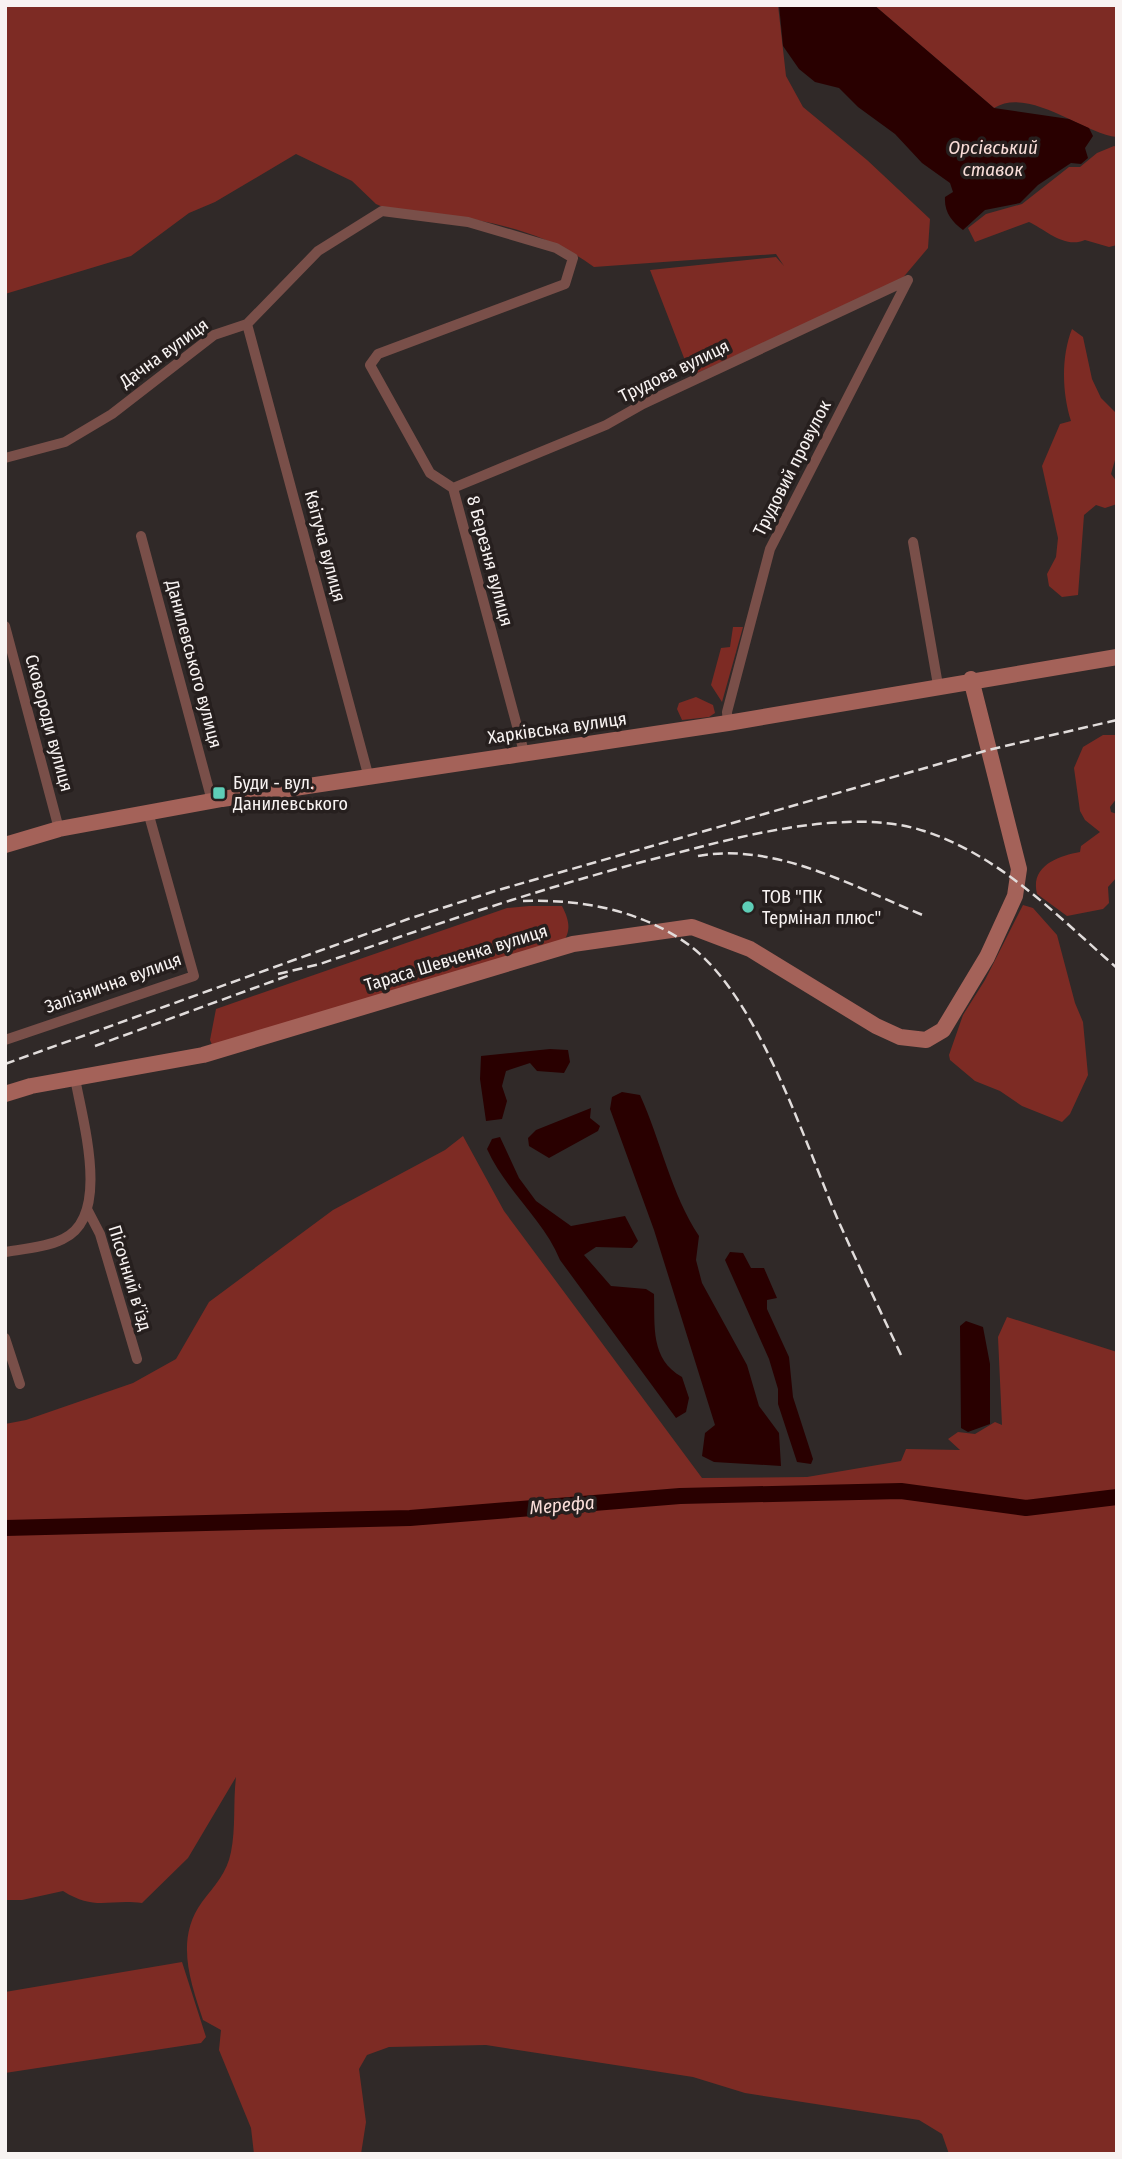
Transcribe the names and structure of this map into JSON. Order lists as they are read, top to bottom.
{
  "streets": {
    "street": [
      "Дачна вулиця",
      "Трудова вулиця",
      "Трудовий провулок",
      "Квітуча вулиця",
      "8 Березня вулиця",
      "Данилевського вулиця",
      "Сковороди вулиця",
      "Харківська вулиця",
      "Тараса Шевченка вулиця",
      "Залізнична вулиця",
      "Пісочний в’їзд"
    ]
  },
  "crossings": [
    ["Дачна вулиця", "Квітуча вулиця"],
    ["Дачна вулиця", "8 Березня вулиця"],
    ["Трудова вулиця", "Трудовий провулок"],
    ["Трудова вулиця", "8 Березня вулиця"],
    ["Трудовий провулок", "Харківська вулиця"],
    ["Квітуча вулиця", "Харківська вулиця"],
    ["8 Березня вулиця", "Харківська вулиця"],
    ["Данилевського вулиця", "Харківська вулиця"],
    ["Сковороди вулиця", "Харківська вулиця"],
    ["Харківська вулиця", "Тараса Шевченка вулиця"],
    ["Харківська вулиця", "Залізнична вулиця"]
  ],
  "water": ["Орсівський ставок", "Мерефа"],
  "places": {
    "transit": ["Буди - вул. Данилевського"],
    "other": ["ТОВ \"ПК Термінал плюс\""]
  }
}
